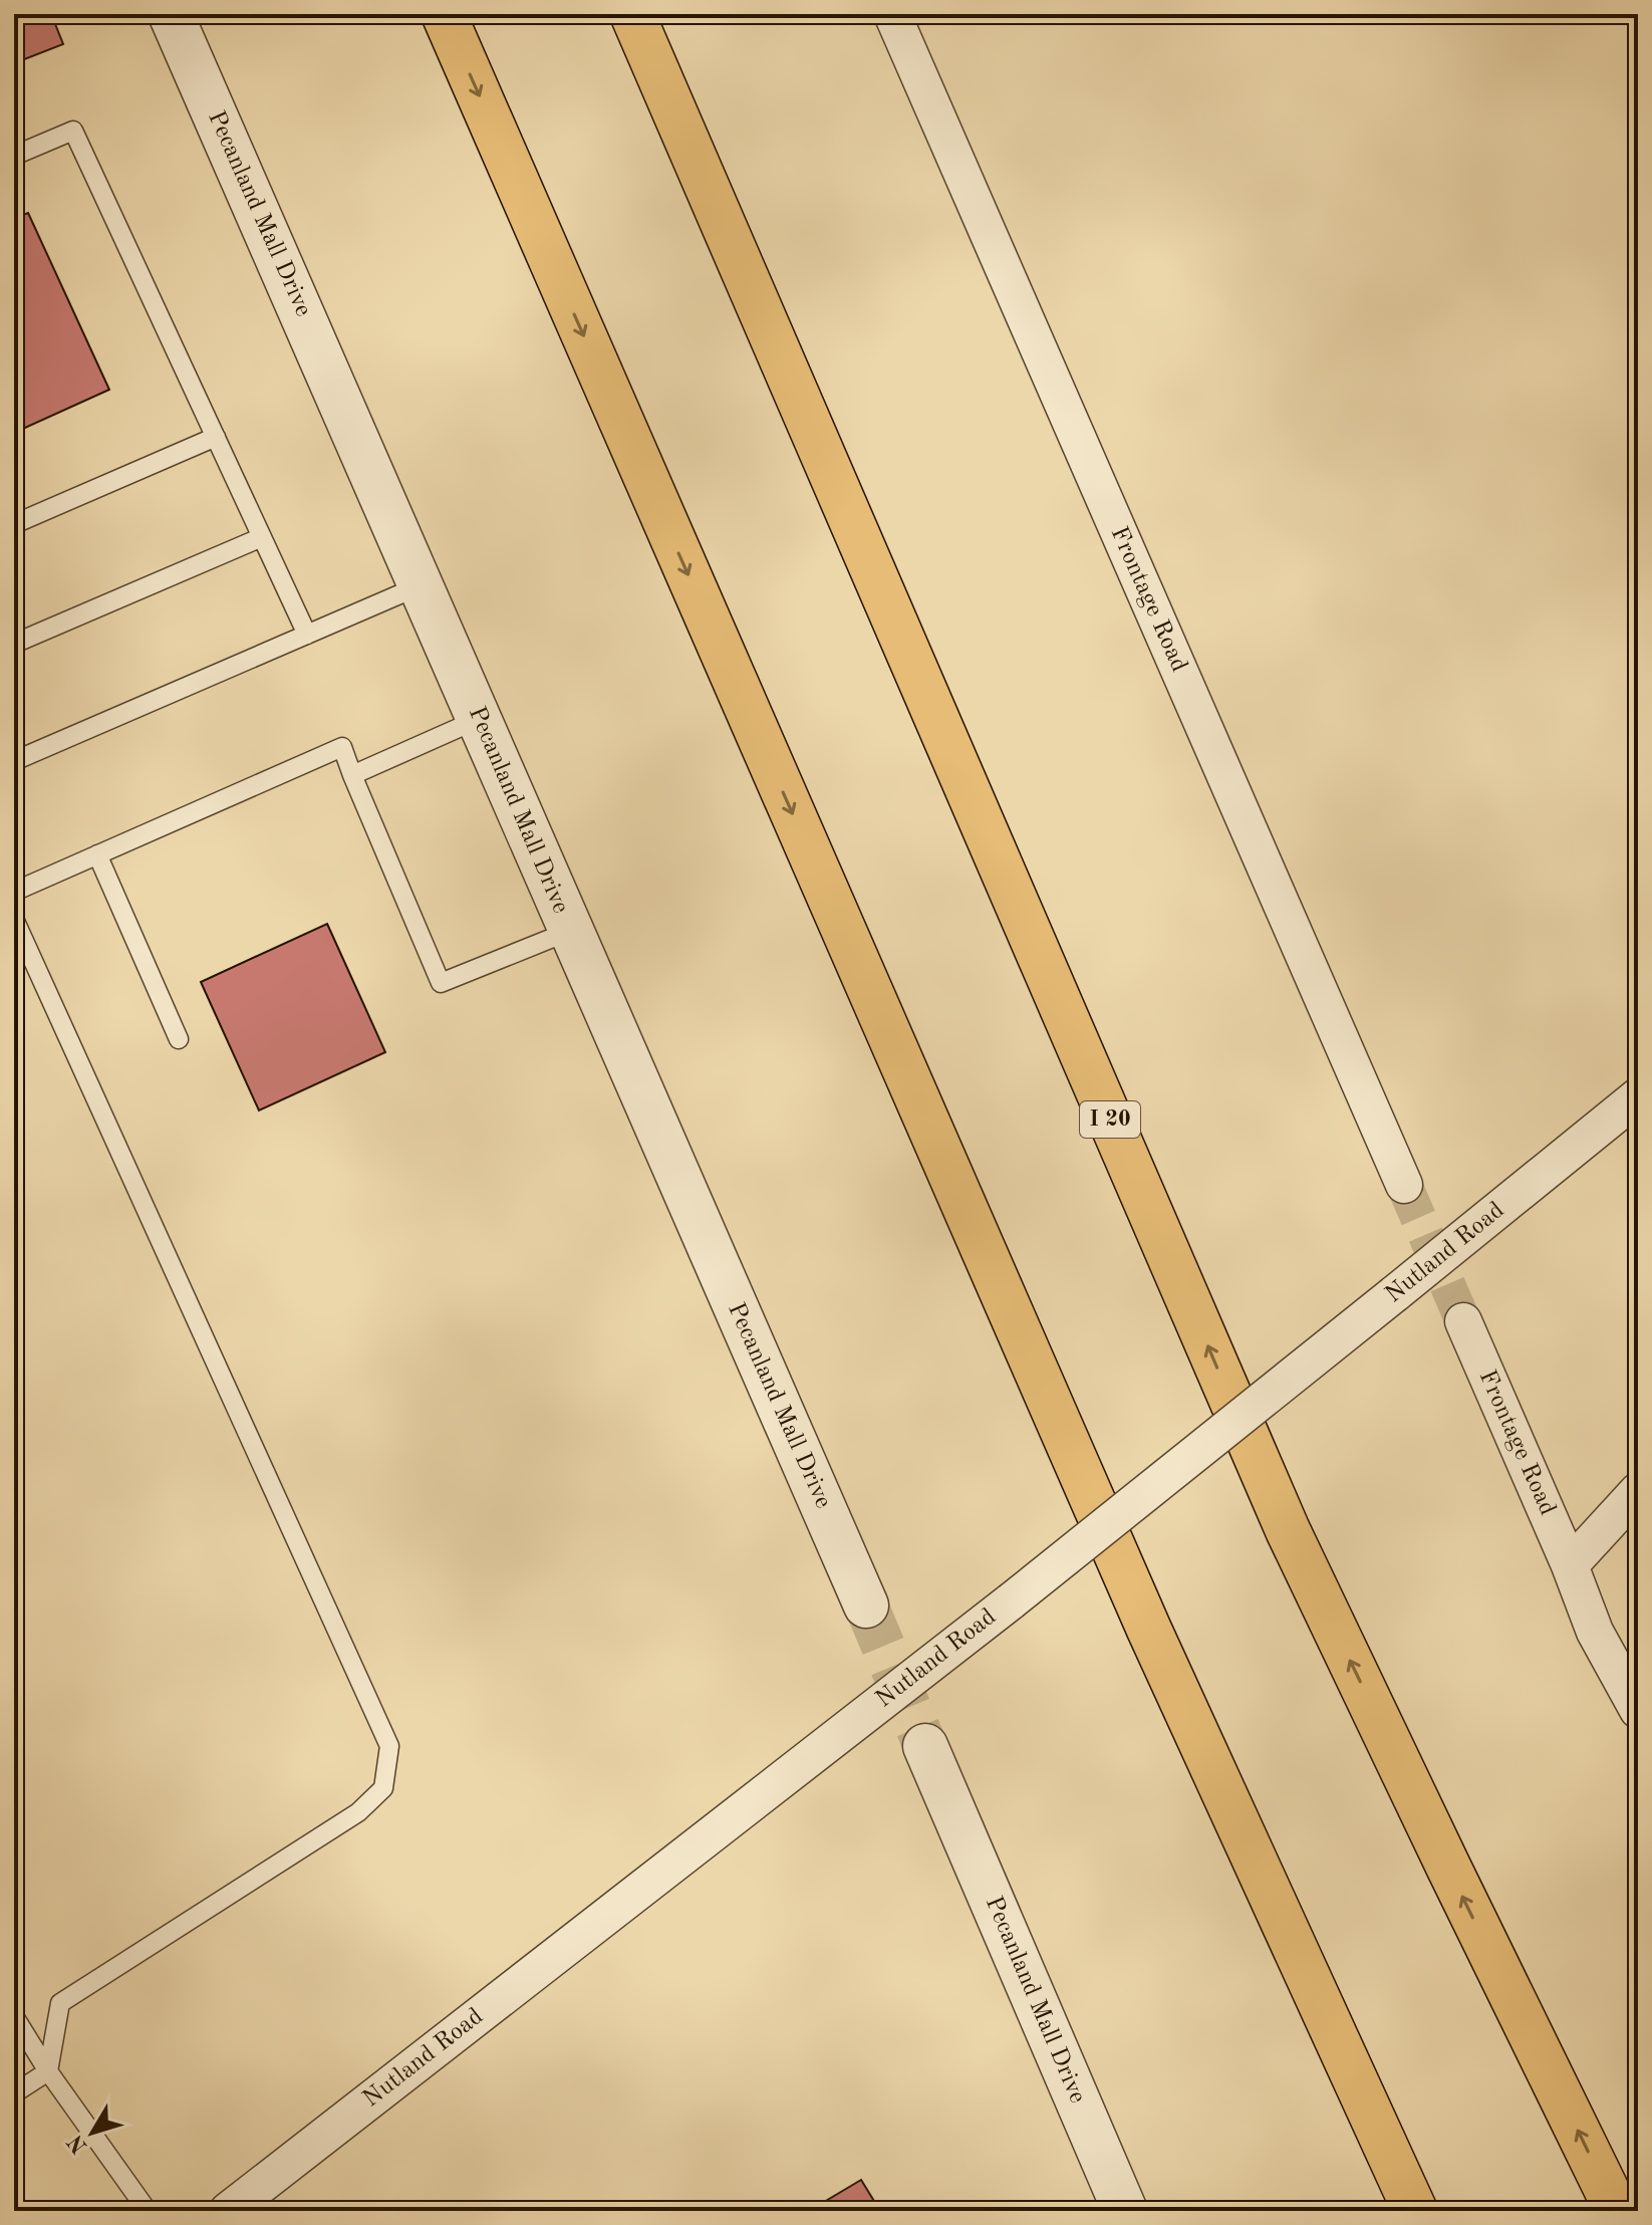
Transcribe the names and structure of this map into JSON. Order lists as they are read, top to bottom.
{
  "streets": {
    "highway": ["I 20"],
    "street": ["Pecanland Mall Drive", "Frontage Road", "Nutland Road"]
  },
  "north": "bottom left"
}
